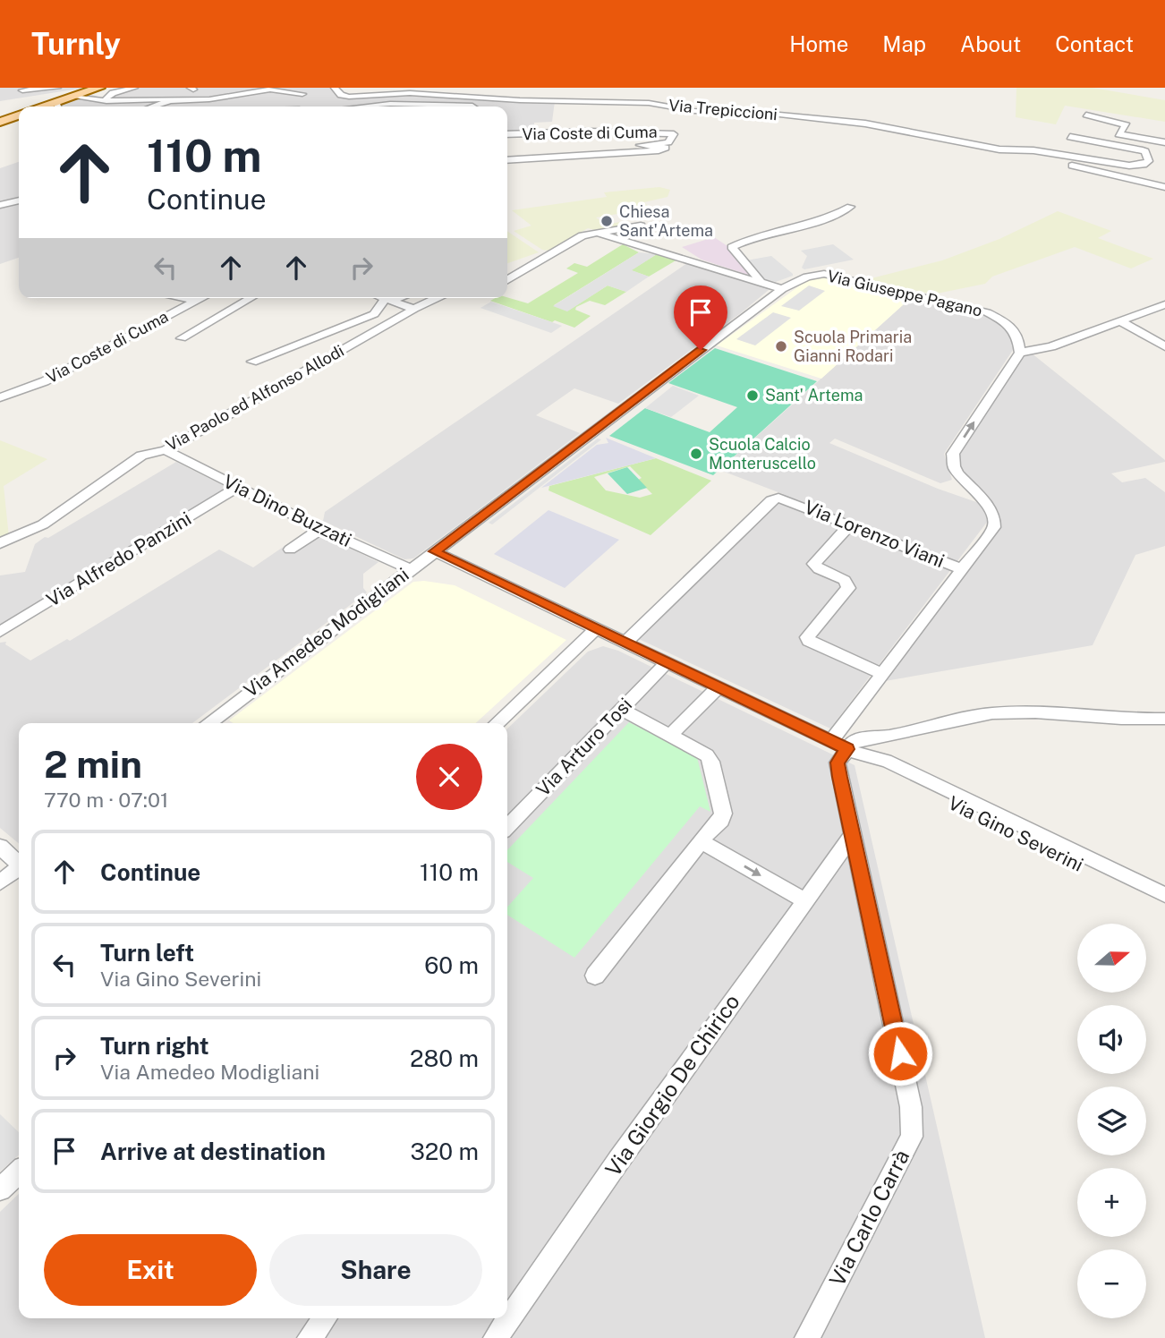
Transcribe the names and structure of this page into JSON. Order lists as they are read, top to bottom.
{
  "streets": {
    "street": [
      "Via Trepiccioni",
      "Via Coste di Cuma",
      "Via Giuseppe Pagano",
      "Via Paolo ed Alfonso Allodi",
      "Via Dino Buzzati",
      "Via Lorenzo Viani",
      "Via Alfredo Panzini",
      "Via Amedeo Modigliani",
      "Via Arturo Tosi",
      "Via Gino Severini",
      "Via Giorgio De Chirico",
      "Via Carlo Carrà"
    ]
  },
  "crossings": [
    ["Via Giuseppe Pagano", "Via Amedeo Modigliani"],
    ["Via Paolo ed Alfonso Allodi", "Via Dino Buzzati"],
    ["Via Dino Buzzati", "Via Alfredo Panzini"],
    ["Via Dino Buzzati", "Via Amedeo Modigliani"],
    ["Via Lorenzo Viani", "Via Gino Severini"],
    ["Via Amedeo Modigliani", "Via Gino Severini"],
    ["Via Arturo Tosi", "Via Gino Severini"],
    ["Via Gino Severini", "Via Carlo Carrà"],
    ["Via Giorgio De Chirico", "Via Carlo Carrà"]
  ],
  "places": [
    "Chiesa Sant'Artema",
    "Scuola Primaria Gianni Rodari",
    "Sant' Artema",
    "Scuola Calcio Monteruscello"
  ],
  "north": "right",
  "page": {
    "header": "Turnly",
    "nav": [
      "Home",
      "Map",
      "About",
      "Contact"
    ],
    "turn": ["110 m", "Continue"],
    "heading": ["2 min", "770 m · 07:01"],
    "list": [
      {
        "name": "Continue",
        "value": "110 m"
      },
      {
        "name": "Turn left",
        "note": "Via Gino Severini",
        "value": "60 m"
      },
      {
        "name": "Turn right",
        "note": "Via Amedeo Modigliani",
        "value": "280 m"
      },
      {
        "name": "Arrive at destination",
        "value": "320 m"
      }
    ],
    "map_buttons": ["+", "−"],
    "buttons": ["Exit", "Share"]
  }
}
